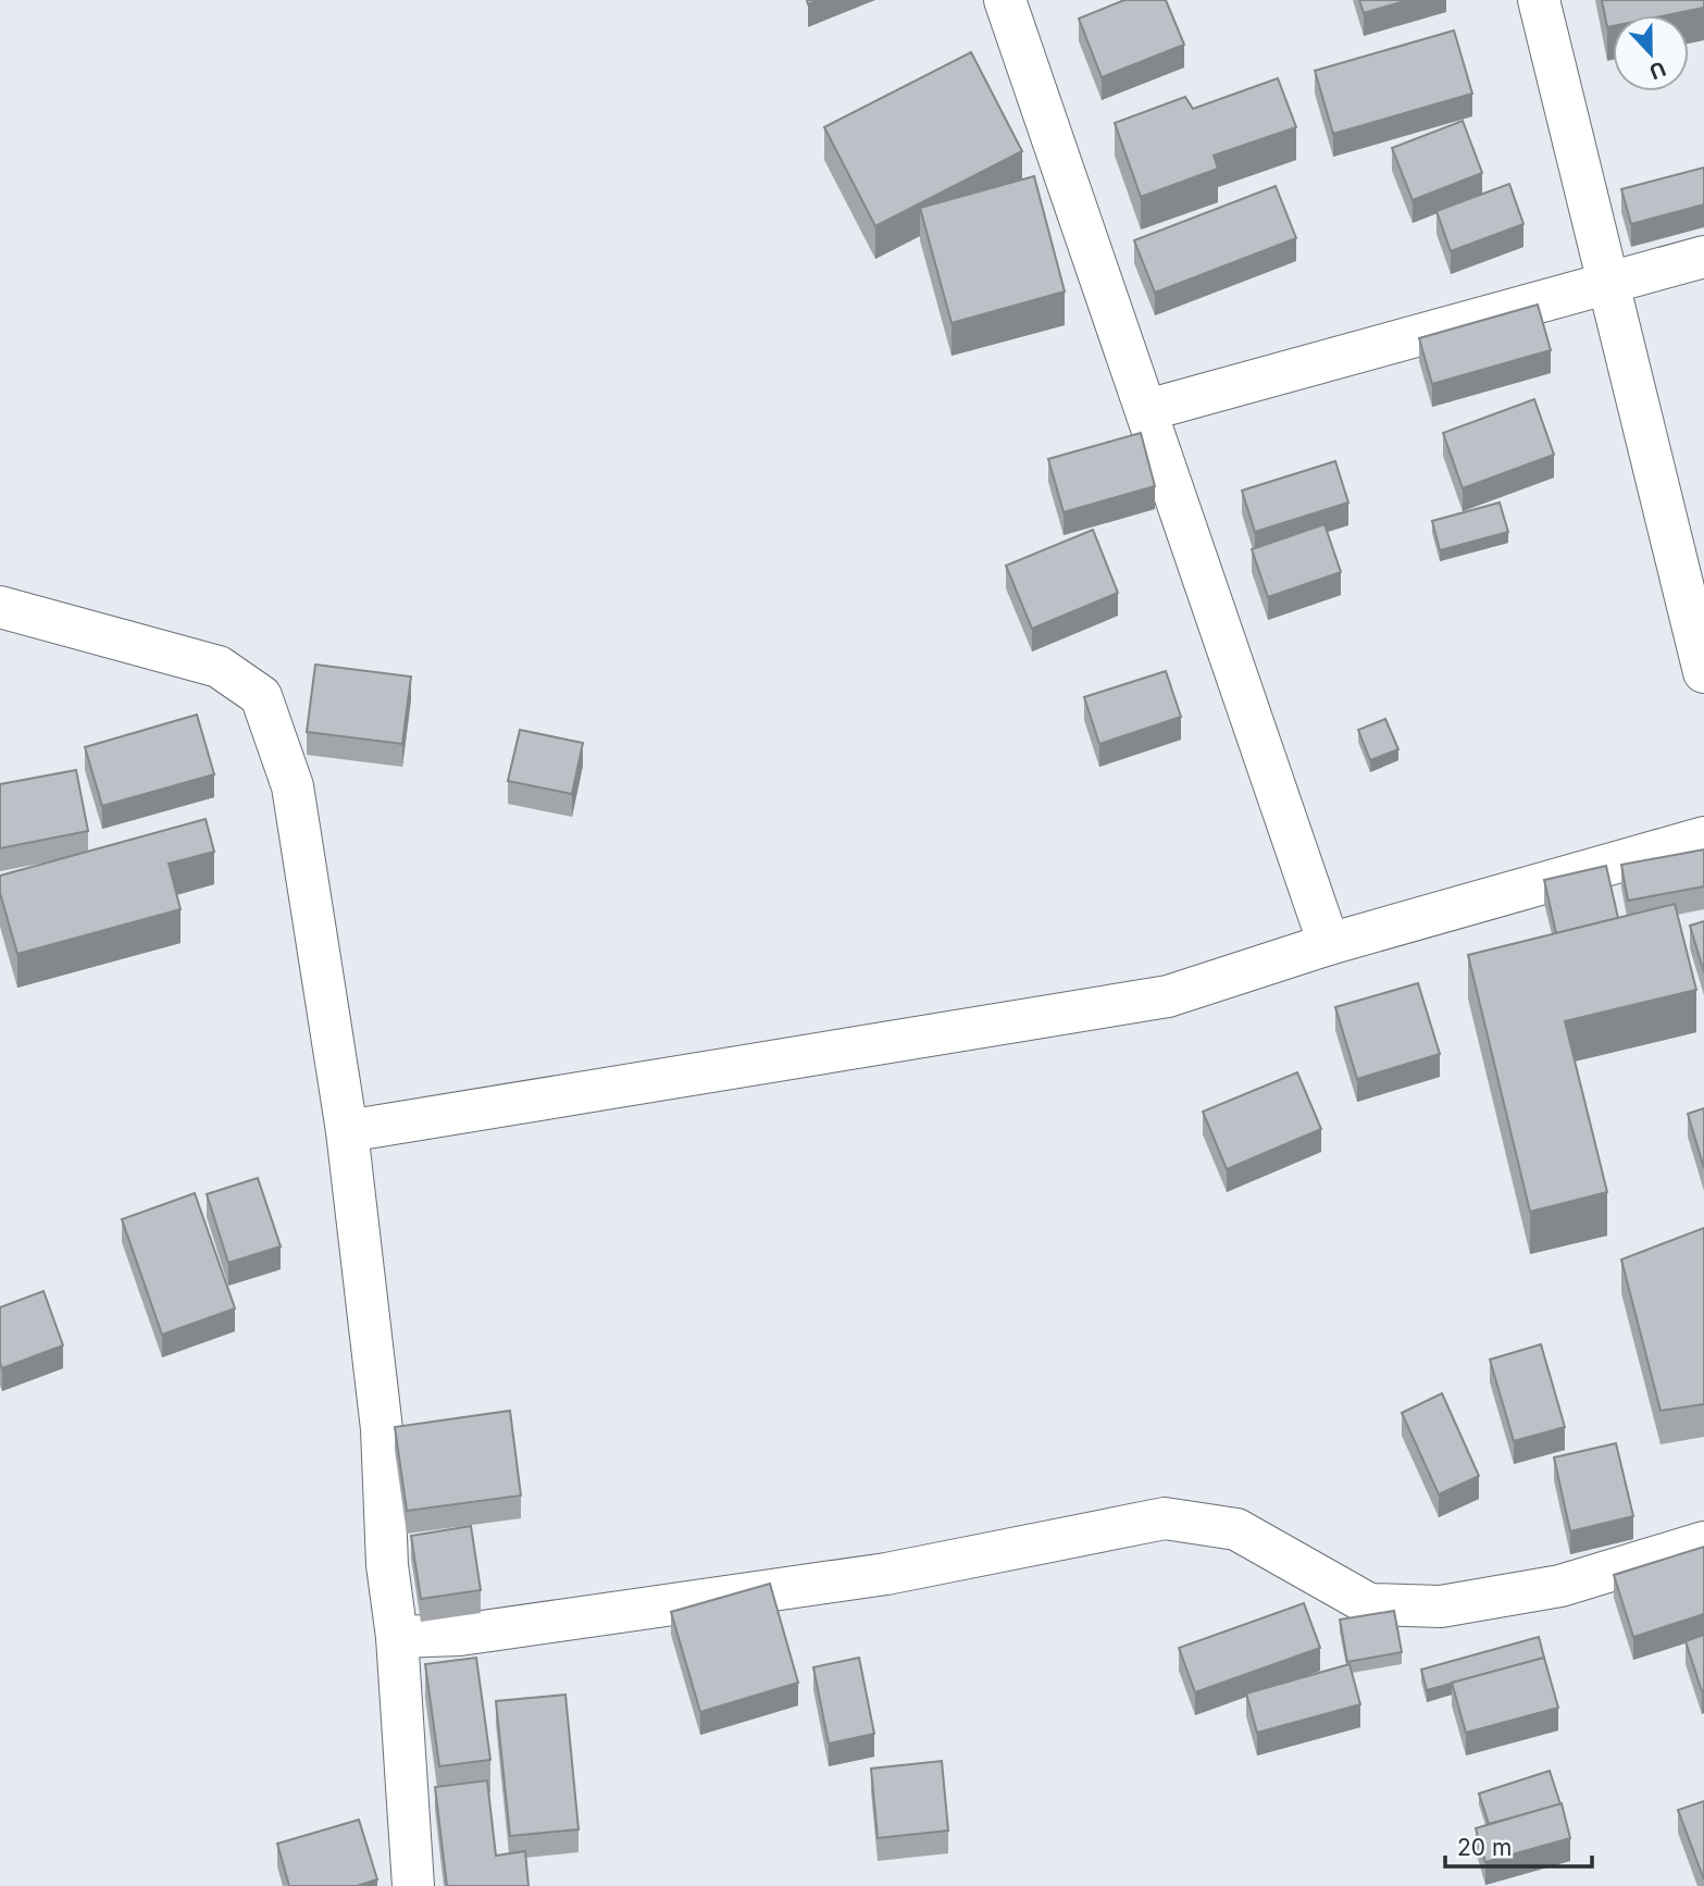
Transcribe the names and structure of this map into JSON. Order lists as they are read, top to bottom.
{
  "scale_bar": "20 m",
  "north": "bottom"
}
